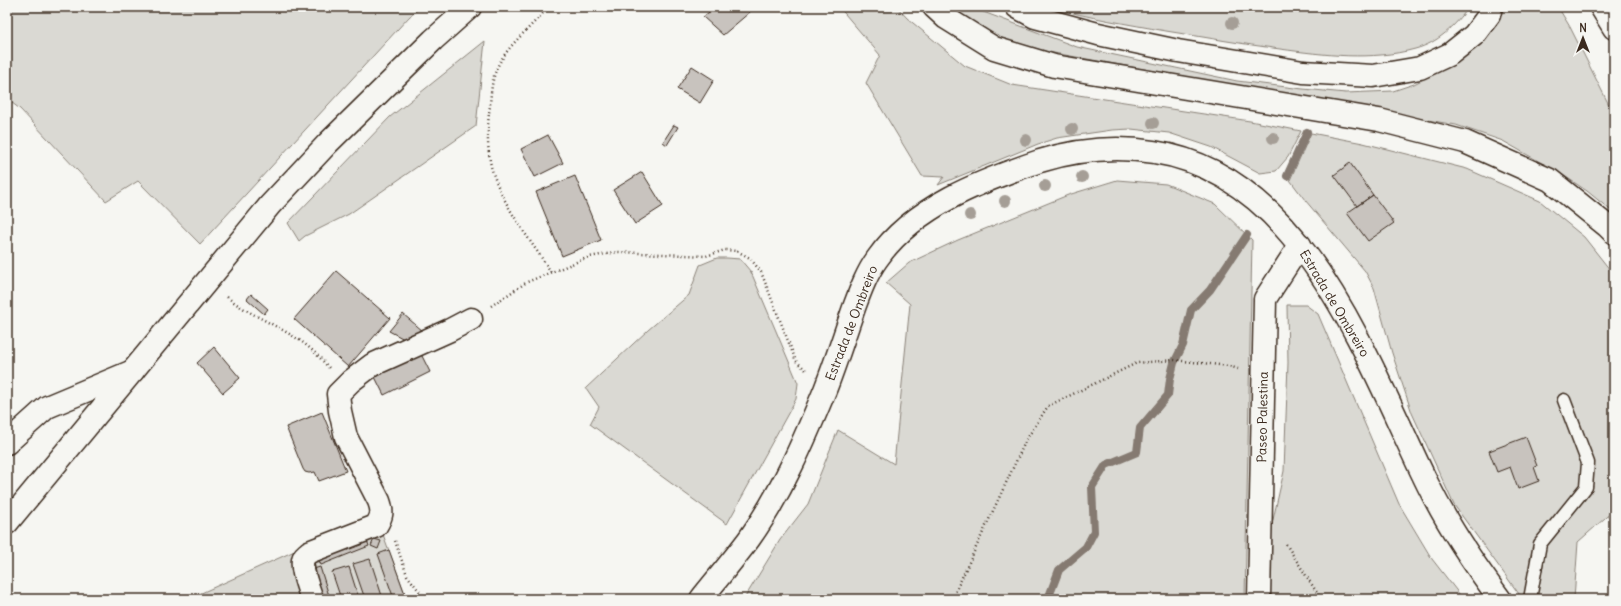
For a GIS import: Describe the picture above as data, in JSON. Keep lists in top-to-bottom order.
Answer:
{
  "streets": {
    "main road": ["Estrada de Ombreiro", "Paseo Palestina"]
  },
  "crossings": [
    ["Estrada de Ombreiro", "Paseo Palestina"]
  ],
  "north": "top"
}
